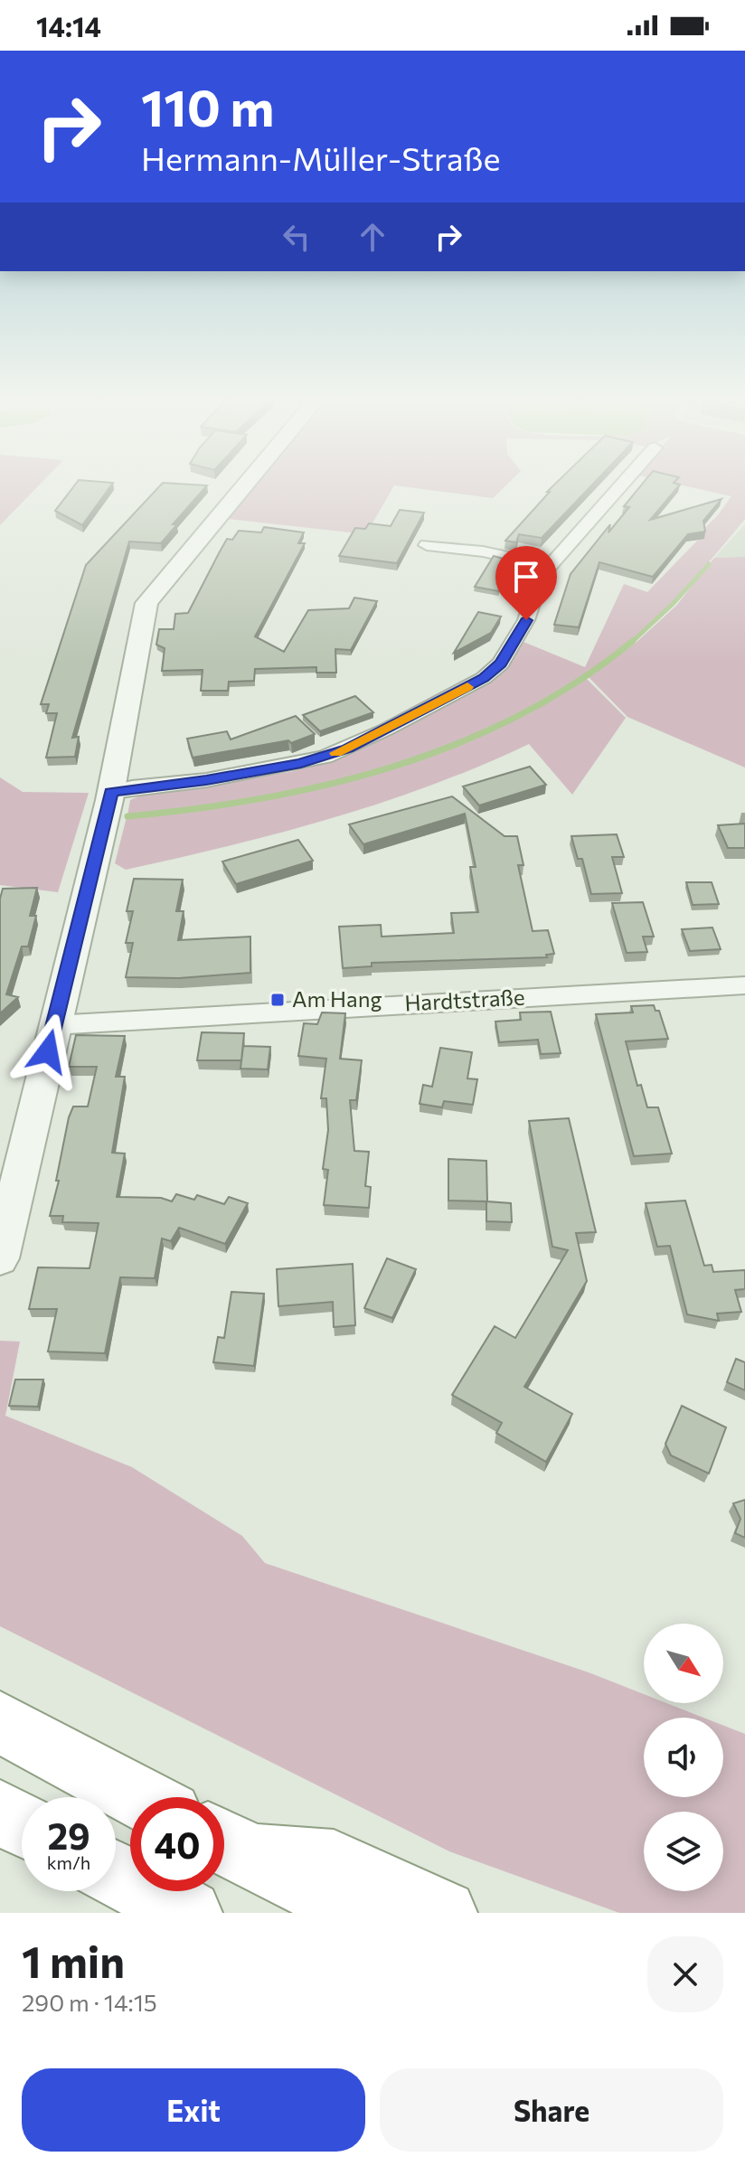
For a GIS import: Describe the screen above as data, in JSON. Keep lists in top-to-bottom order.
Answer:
{
  "streets": {
    "street": ["Hardtstraße"]
  },
  "places": {
    "transit": ["Am Hang"]
  },
  "north": "bottom right",
  "page": {
    "status": "14:14",
    "turn": ["110 m", "Hermann-Müller-Straße"],
    "speed": "29 km/h",
    "limit": "40",
    "heading": ["1 min", "290 m · 14:15"],
    "buttons": ["Exit", "Share"]
  }
}
